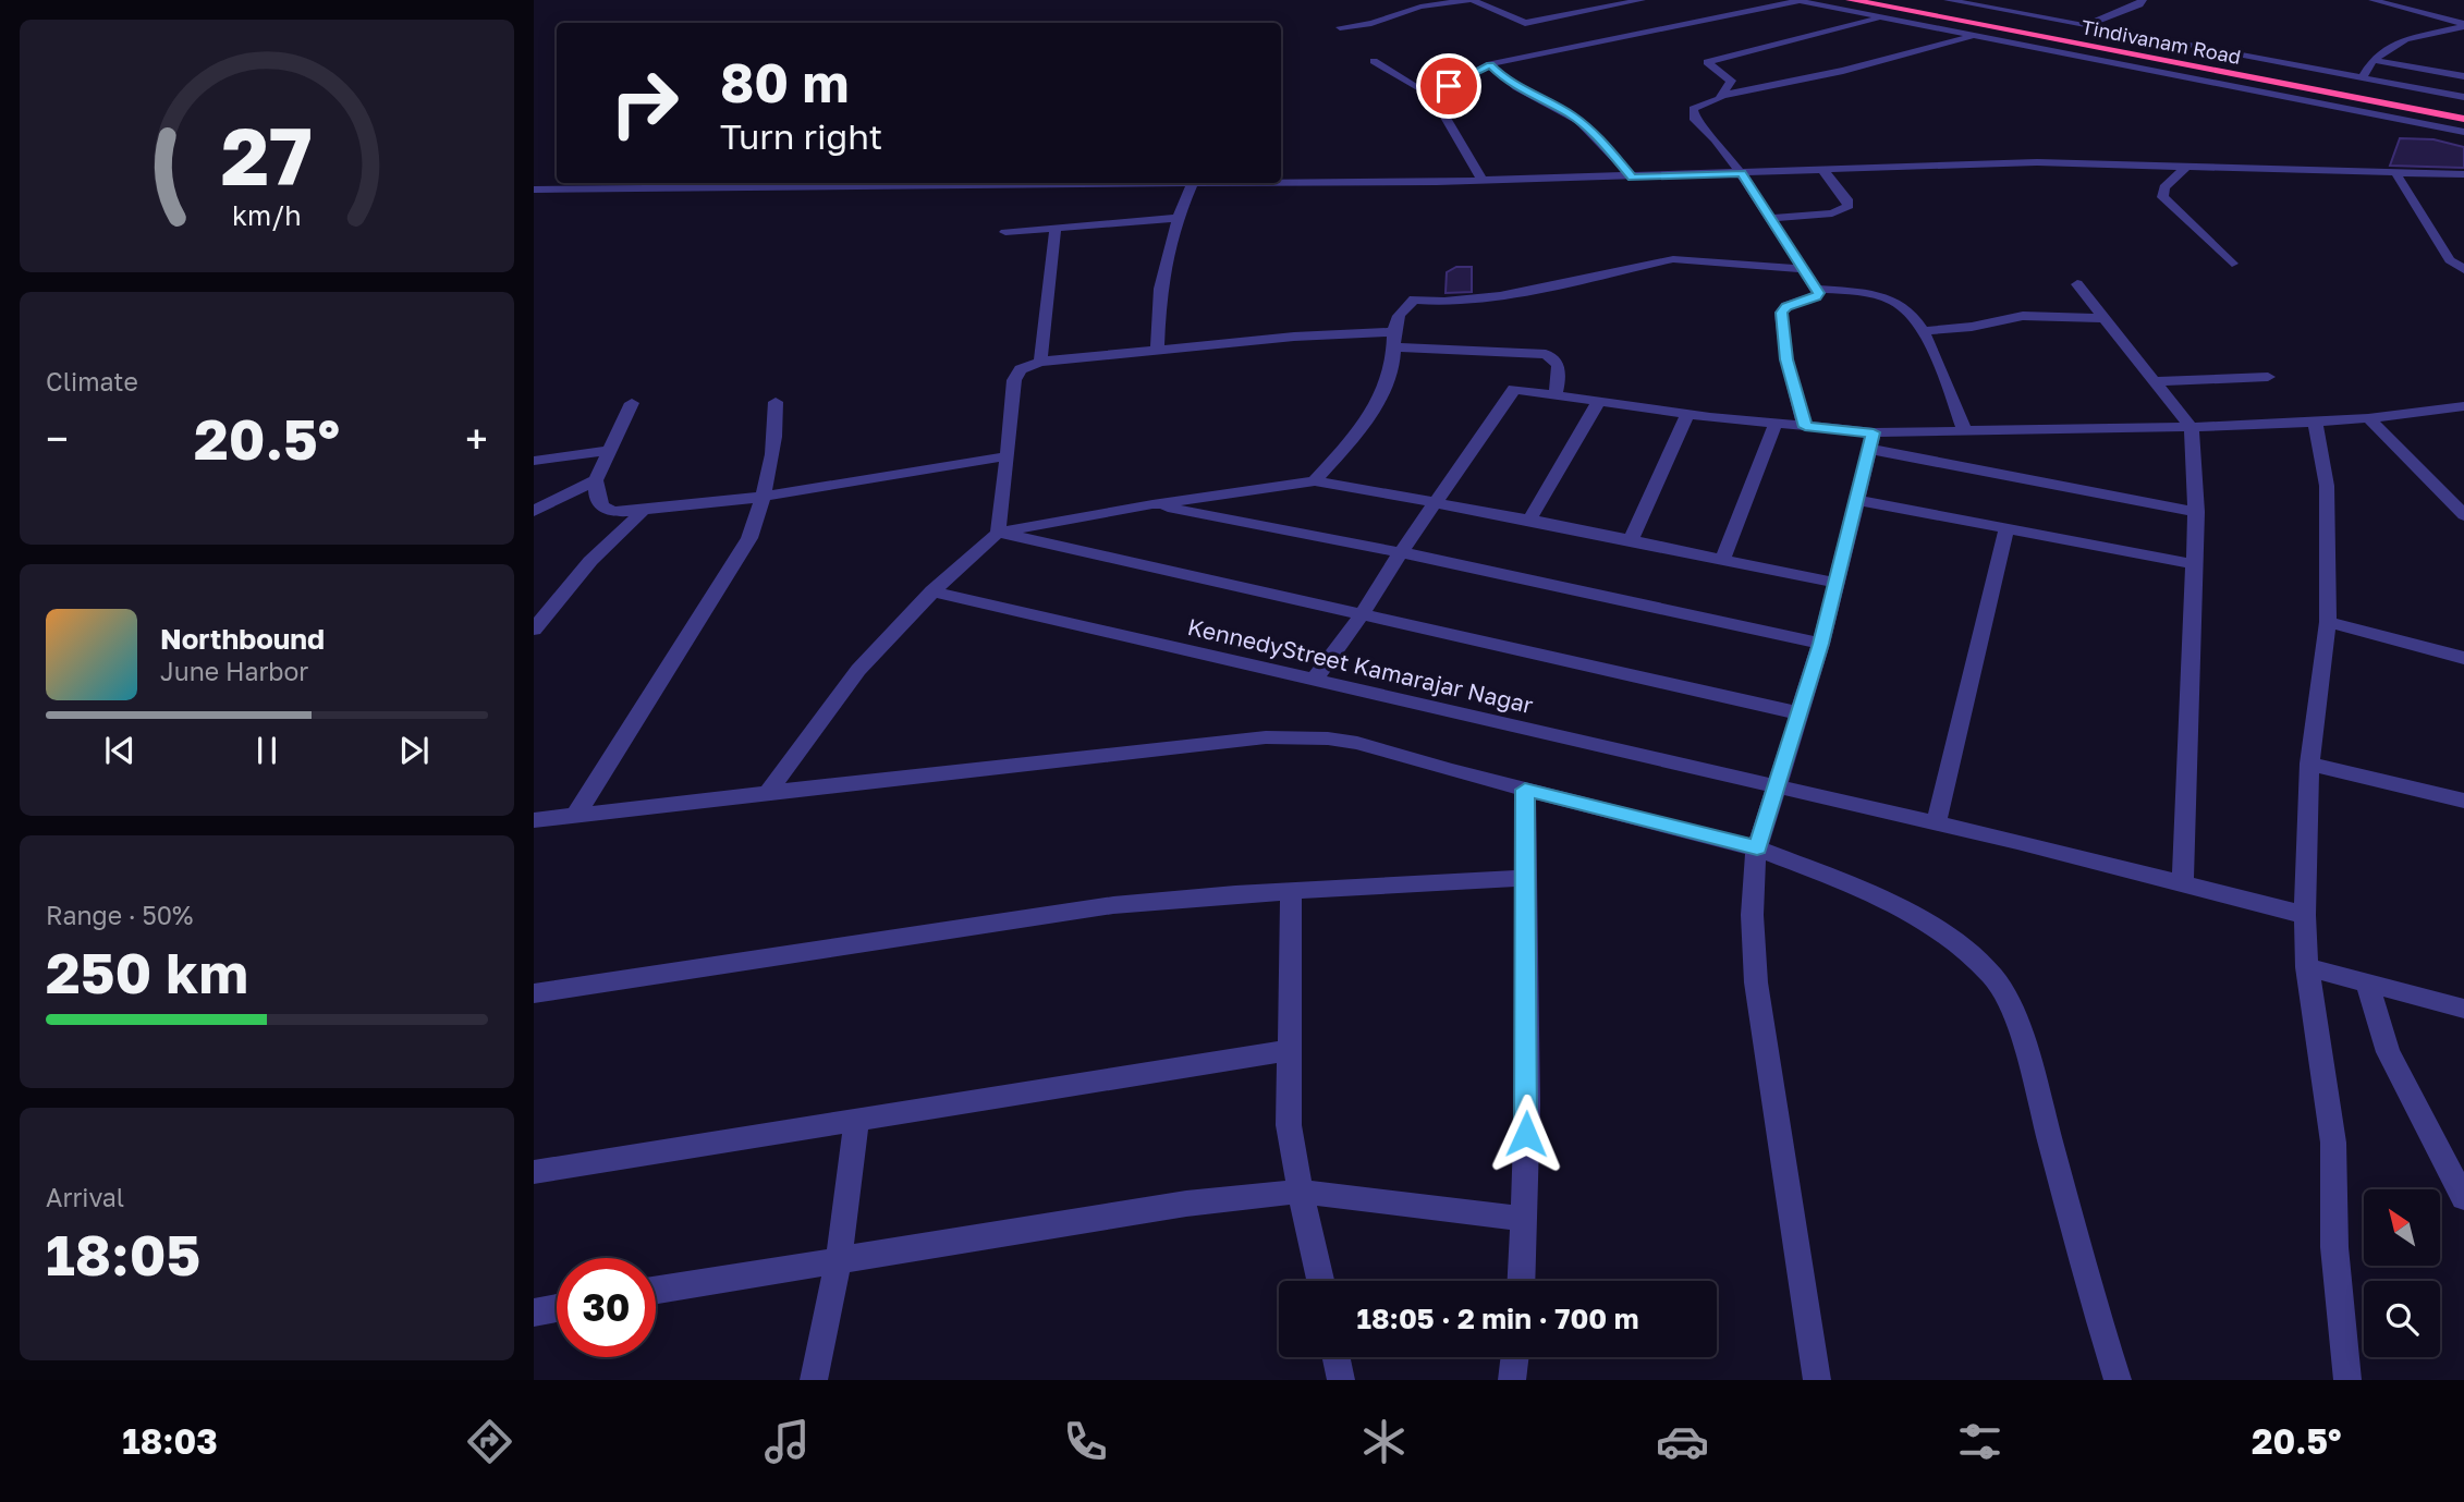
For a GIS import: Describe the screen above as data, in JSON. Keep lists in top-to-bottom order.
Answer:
{
  "streets": {
    "highway": ["Tindivanam Road"],
    "street": ["KennedyStreet Kamarajar Nagar"]
  },
  "north": "top left",
  "page": {
    "turn": ["80 m", "Turn right"],
    "tile": [
      "Climate",
      ["Range · 50%", "250 km"],
      ["Arrival", "18:05"]
    ],
    "heat": ["−", "20.5°", "+"],
    "song": ["Northbound", "June Harbor"],
    "limit": "30",
    "trip": "18:05 · 2 min · 700 m",
    "tabs": ["18:03", "20.5°"],
    "gauge": ["27", "km/h"]
  }
}
